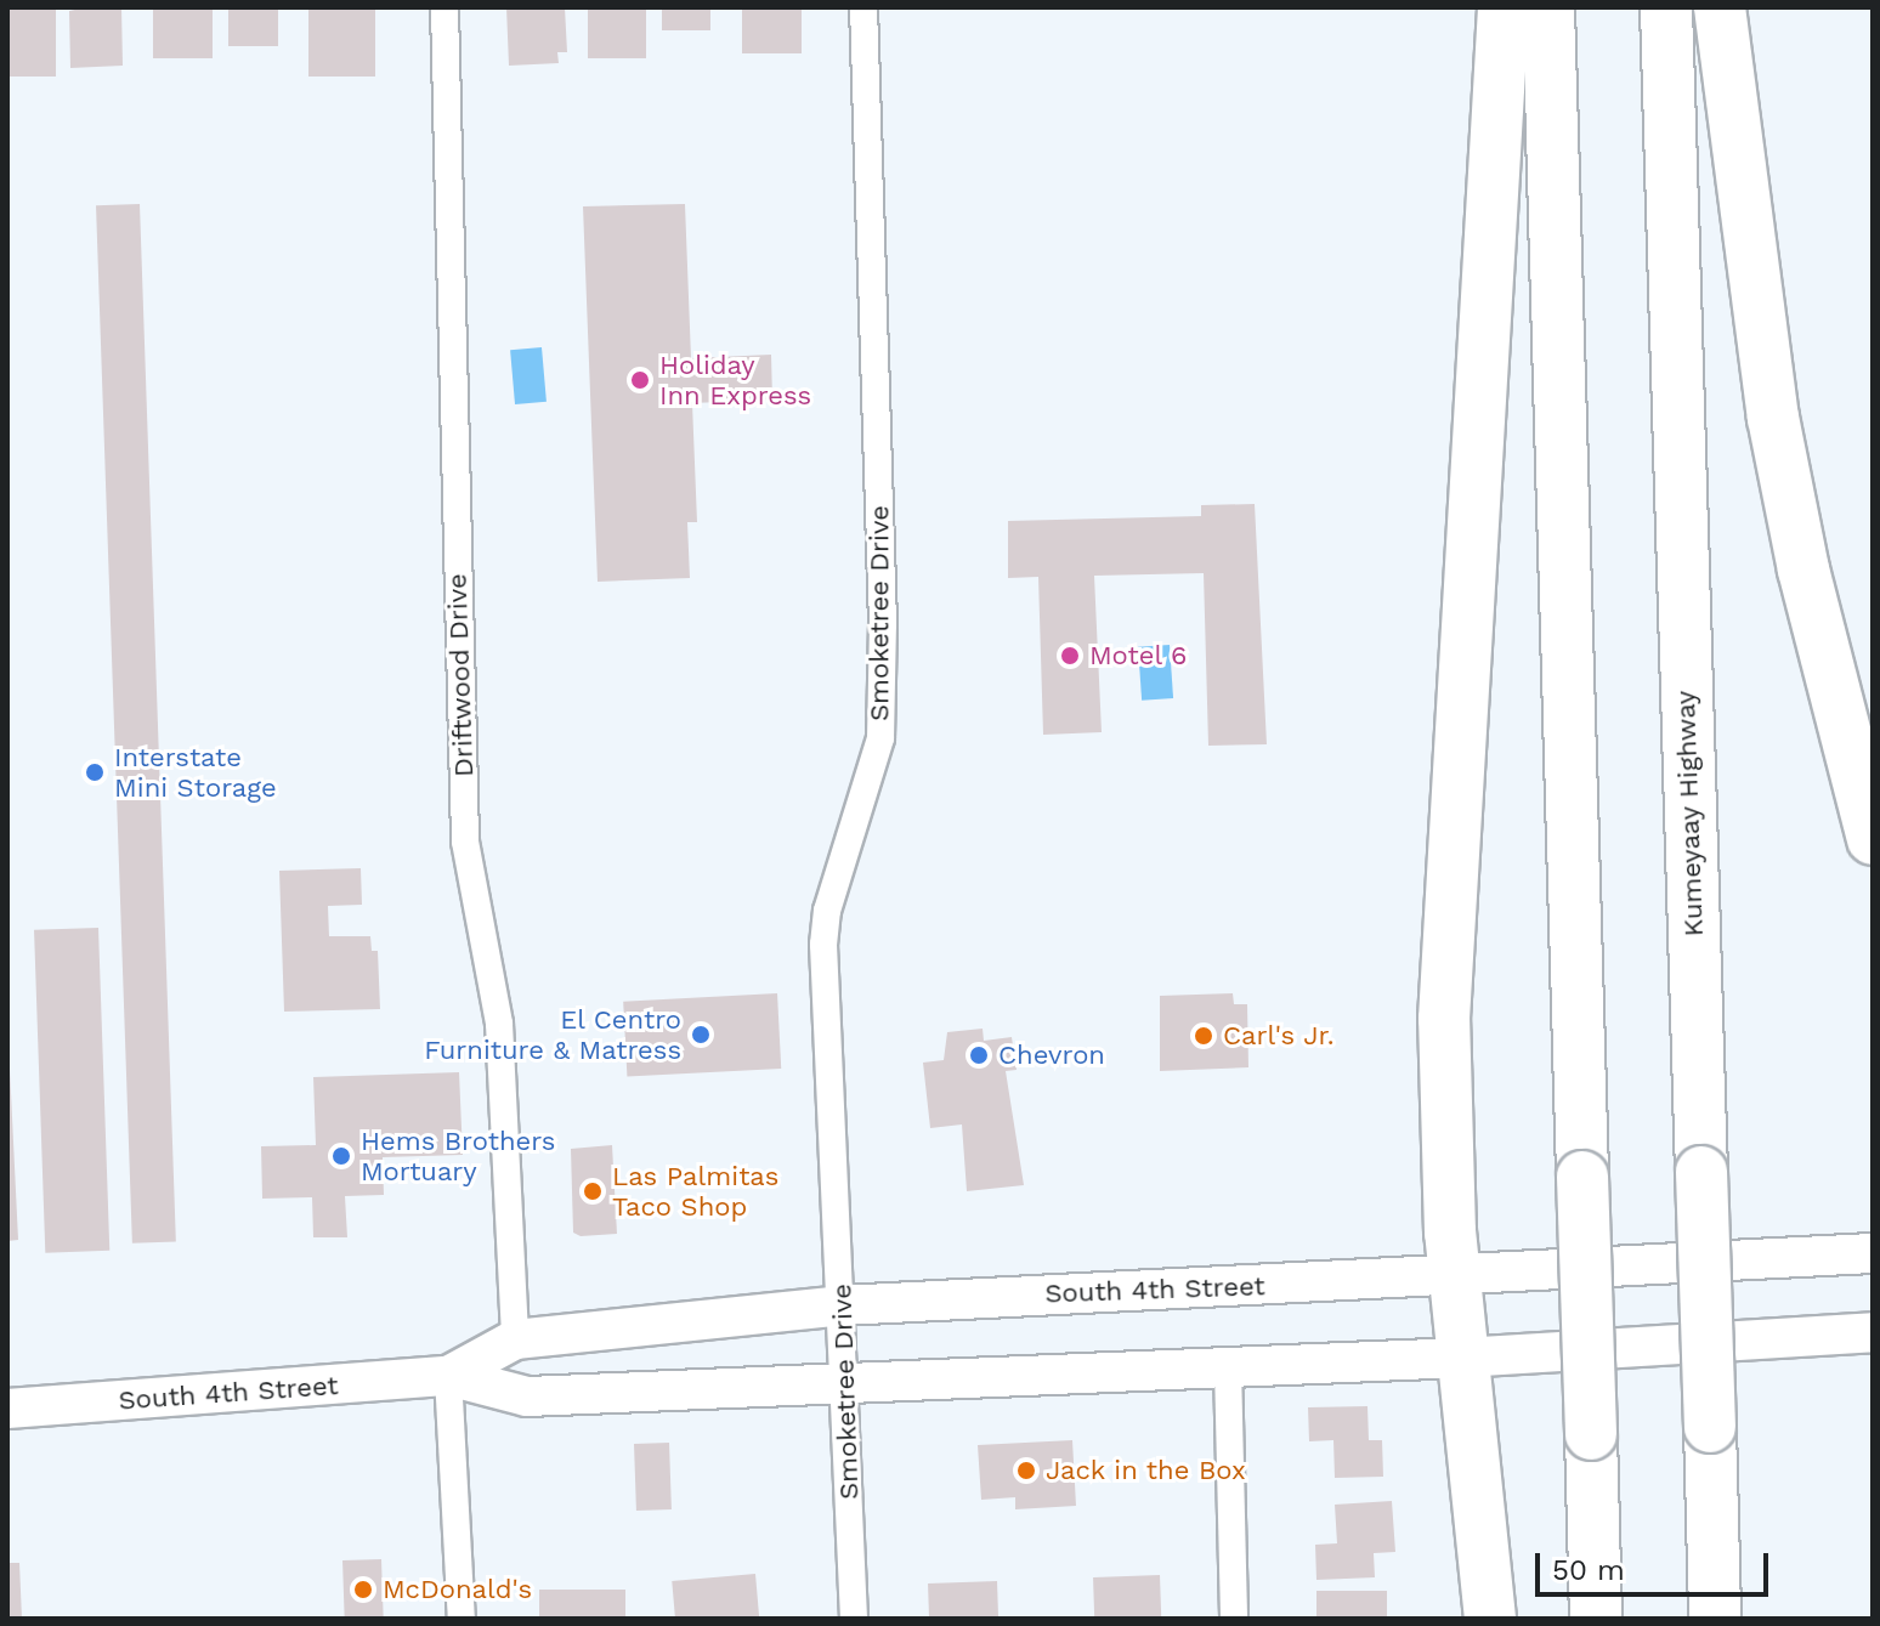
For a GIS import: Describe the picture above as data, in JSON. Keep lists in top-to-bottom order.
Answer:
{
  "streets": {
    "highway": ["Kumeyaay Highway"],
    "main road": ["South 4th Street"],
    "street": ["Smoketree Drive", "Driftwood Drive"]
  },
  "crossings": [
    ["Smoketree Drive", "South 4th Street"],
    ["Driftwood Drive", "South 4th Street"]
  ],
  "places": [
    "Holiday Inn Express",
    "Motel 6",
    "Interstate Mini Storage",
    "El Centro Furniture & Matress",
    "Carl's Jr.",
    "Chevron",
    "Hems Brothers Mortuary",
    "Las Palmitas Taco Shop",
    "Jack in the Box",
    "McDonald's"
  ],
  "scale_bar": "50 m"
}
